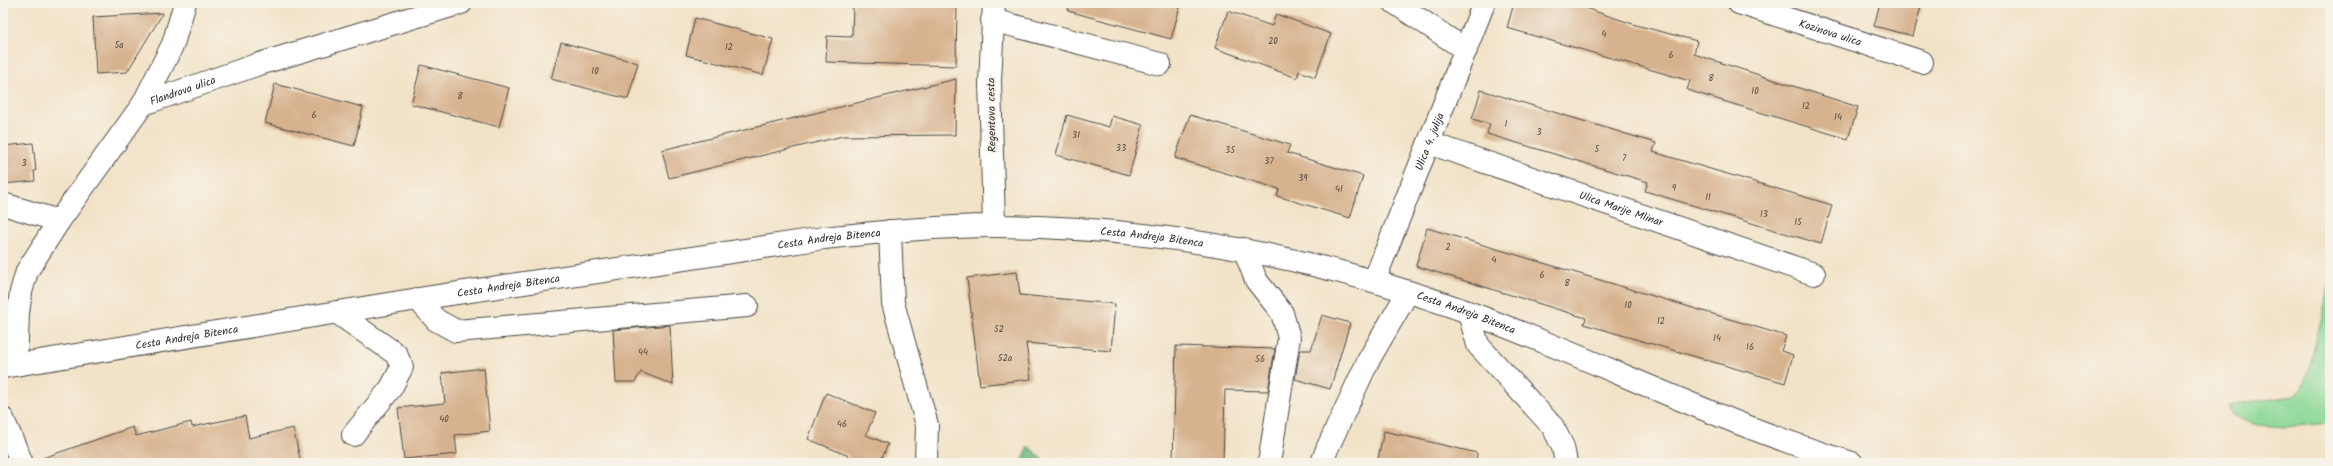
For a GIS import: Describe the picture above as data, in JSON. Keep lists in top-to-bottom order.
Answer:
{
  "streets": {
    "street": [
      "Kozinova ulica",
      "Flandrova ulica",
      "Regentova cesta",
      "Ulica 4. julija",
      "Ulica Marije Mlinar",
      "Cesta Andreja Bitenca"
    ]
  },
  "crossings": [
    ["Flandrova ulica", "Cesta Andreja Bitenca"],
    ["Regentova cesta", "Cesta Andreja Bitenca"],
    ["Ulica 4. julija", "Ulica Marije Mlinar"],
    ["Ulica 4. julija", "Cesta Andreja Bitenca"]
  ],
  "house_numbers": [
    "4",
    "20",
    "5a",
    "12",
    "6",
    "10",
    "8",
    "10",
    "8",
    "12",
    "6",
    "14",
    "1",
    "3",
    "31",
    "33",
    "5",
    "35",
    "7",
    "37",
    "3",
    "39",
    "9",
    "41",
    "11",
    "13",
    "15",
    "2",
    "4",
    "6",
    "8",
    "10",
    "12",
    "52",
    "14",
    "16",
    "44",
    "52a",
    "56",
    "40",
    "46"
  ]
}
